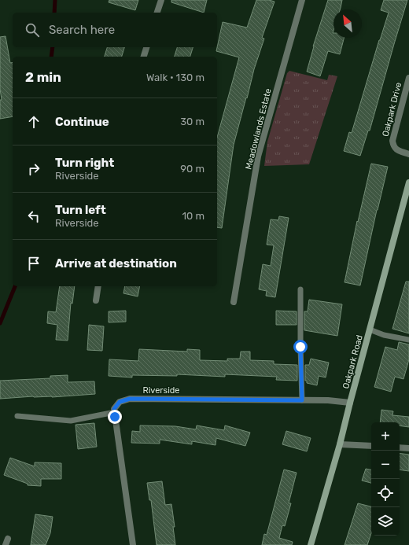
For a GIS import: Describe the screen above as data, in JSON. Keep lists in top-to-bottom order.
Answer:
{
  "streets": {
    "main road": ["Oakpark Road"],
    "street": ["Oakpark Drive", "Meadowlands Estate", "Riverside"]
  },
  "crossings": [
    ["Oakpark Road", "Riverside"]
  ],
  "north": "top left",
  "page": {
    "search": "Search here",
    "heading": ["2 min", "Walk · 130 m"],
    "list": [
      ["Continue", "30 m"],
      ["Turn right", "Riverside", "90 m"],
      ["Turn left", "Riverside", "10 m"],
      "Arrive at destination"
    ],
    "map_buttons": ["+", "−"]
  }
}
